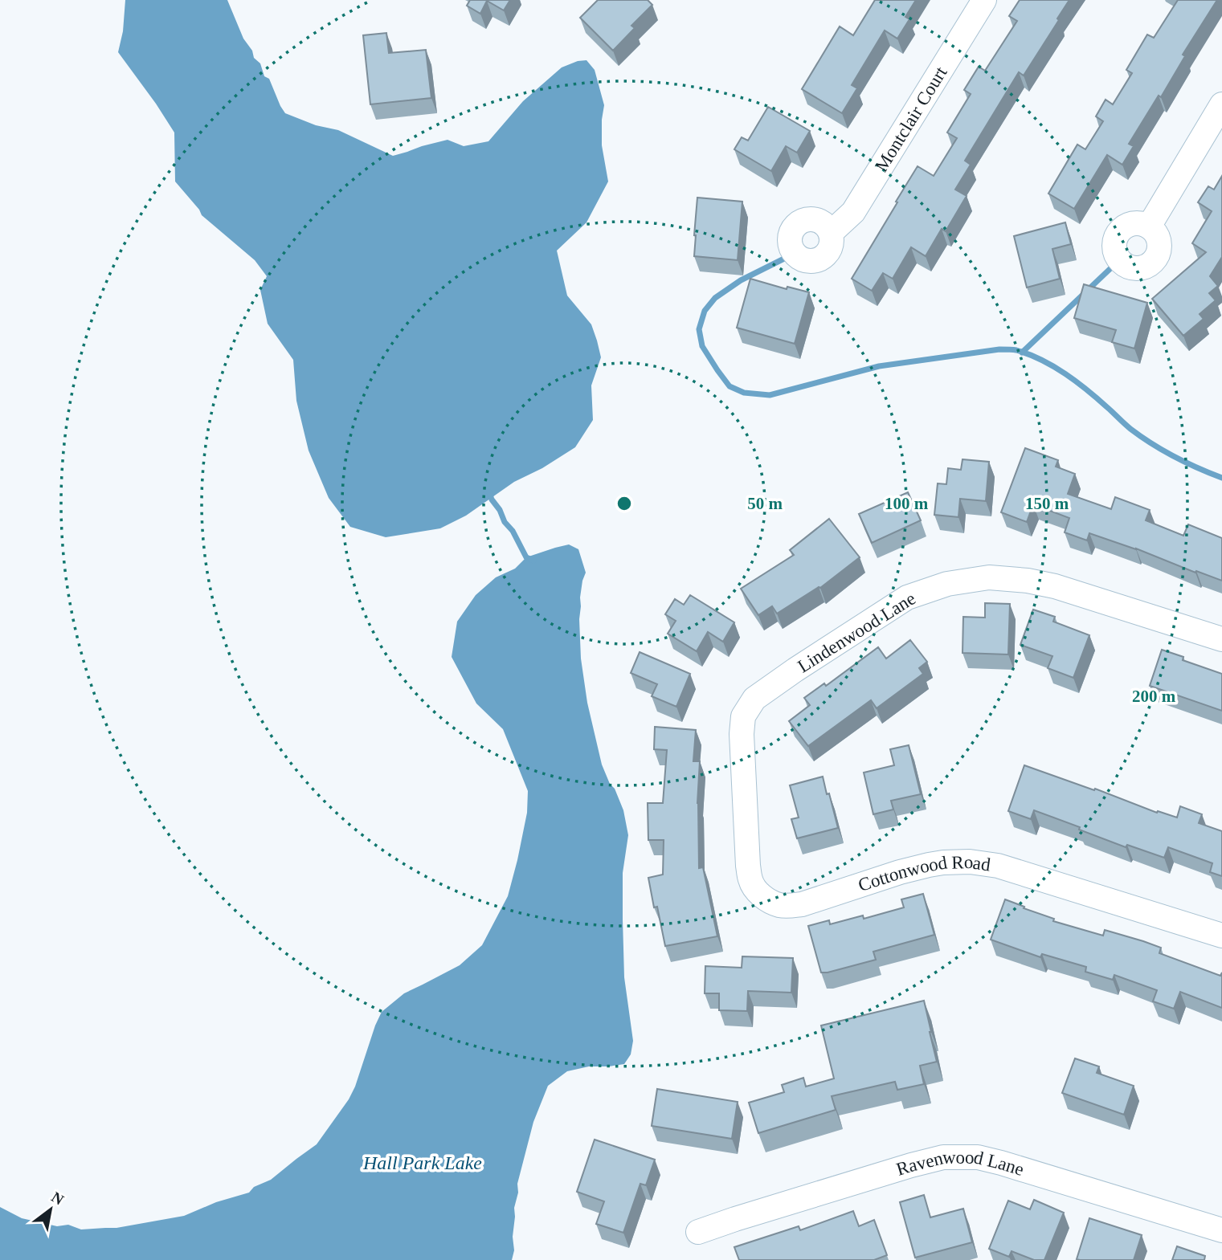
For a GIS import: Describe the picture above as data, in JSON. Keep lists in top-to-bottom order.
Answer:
{
  "streets": {
    "street": [
      "Montclair Court",
      "Lindenwood Lane",
      "Cottonwood Road",
      "Ravenwood Lane"
    ]
  },
  "crossings": [
    ["Lindenwood Lane", "Cottonwood Road"]
  ],
  "water": ["Hall Park Lake"],
  "north": "top right",
  "rings": [
    "50 m",
    "100 m",
    "150 m",
    "200 m"
  ]
}
